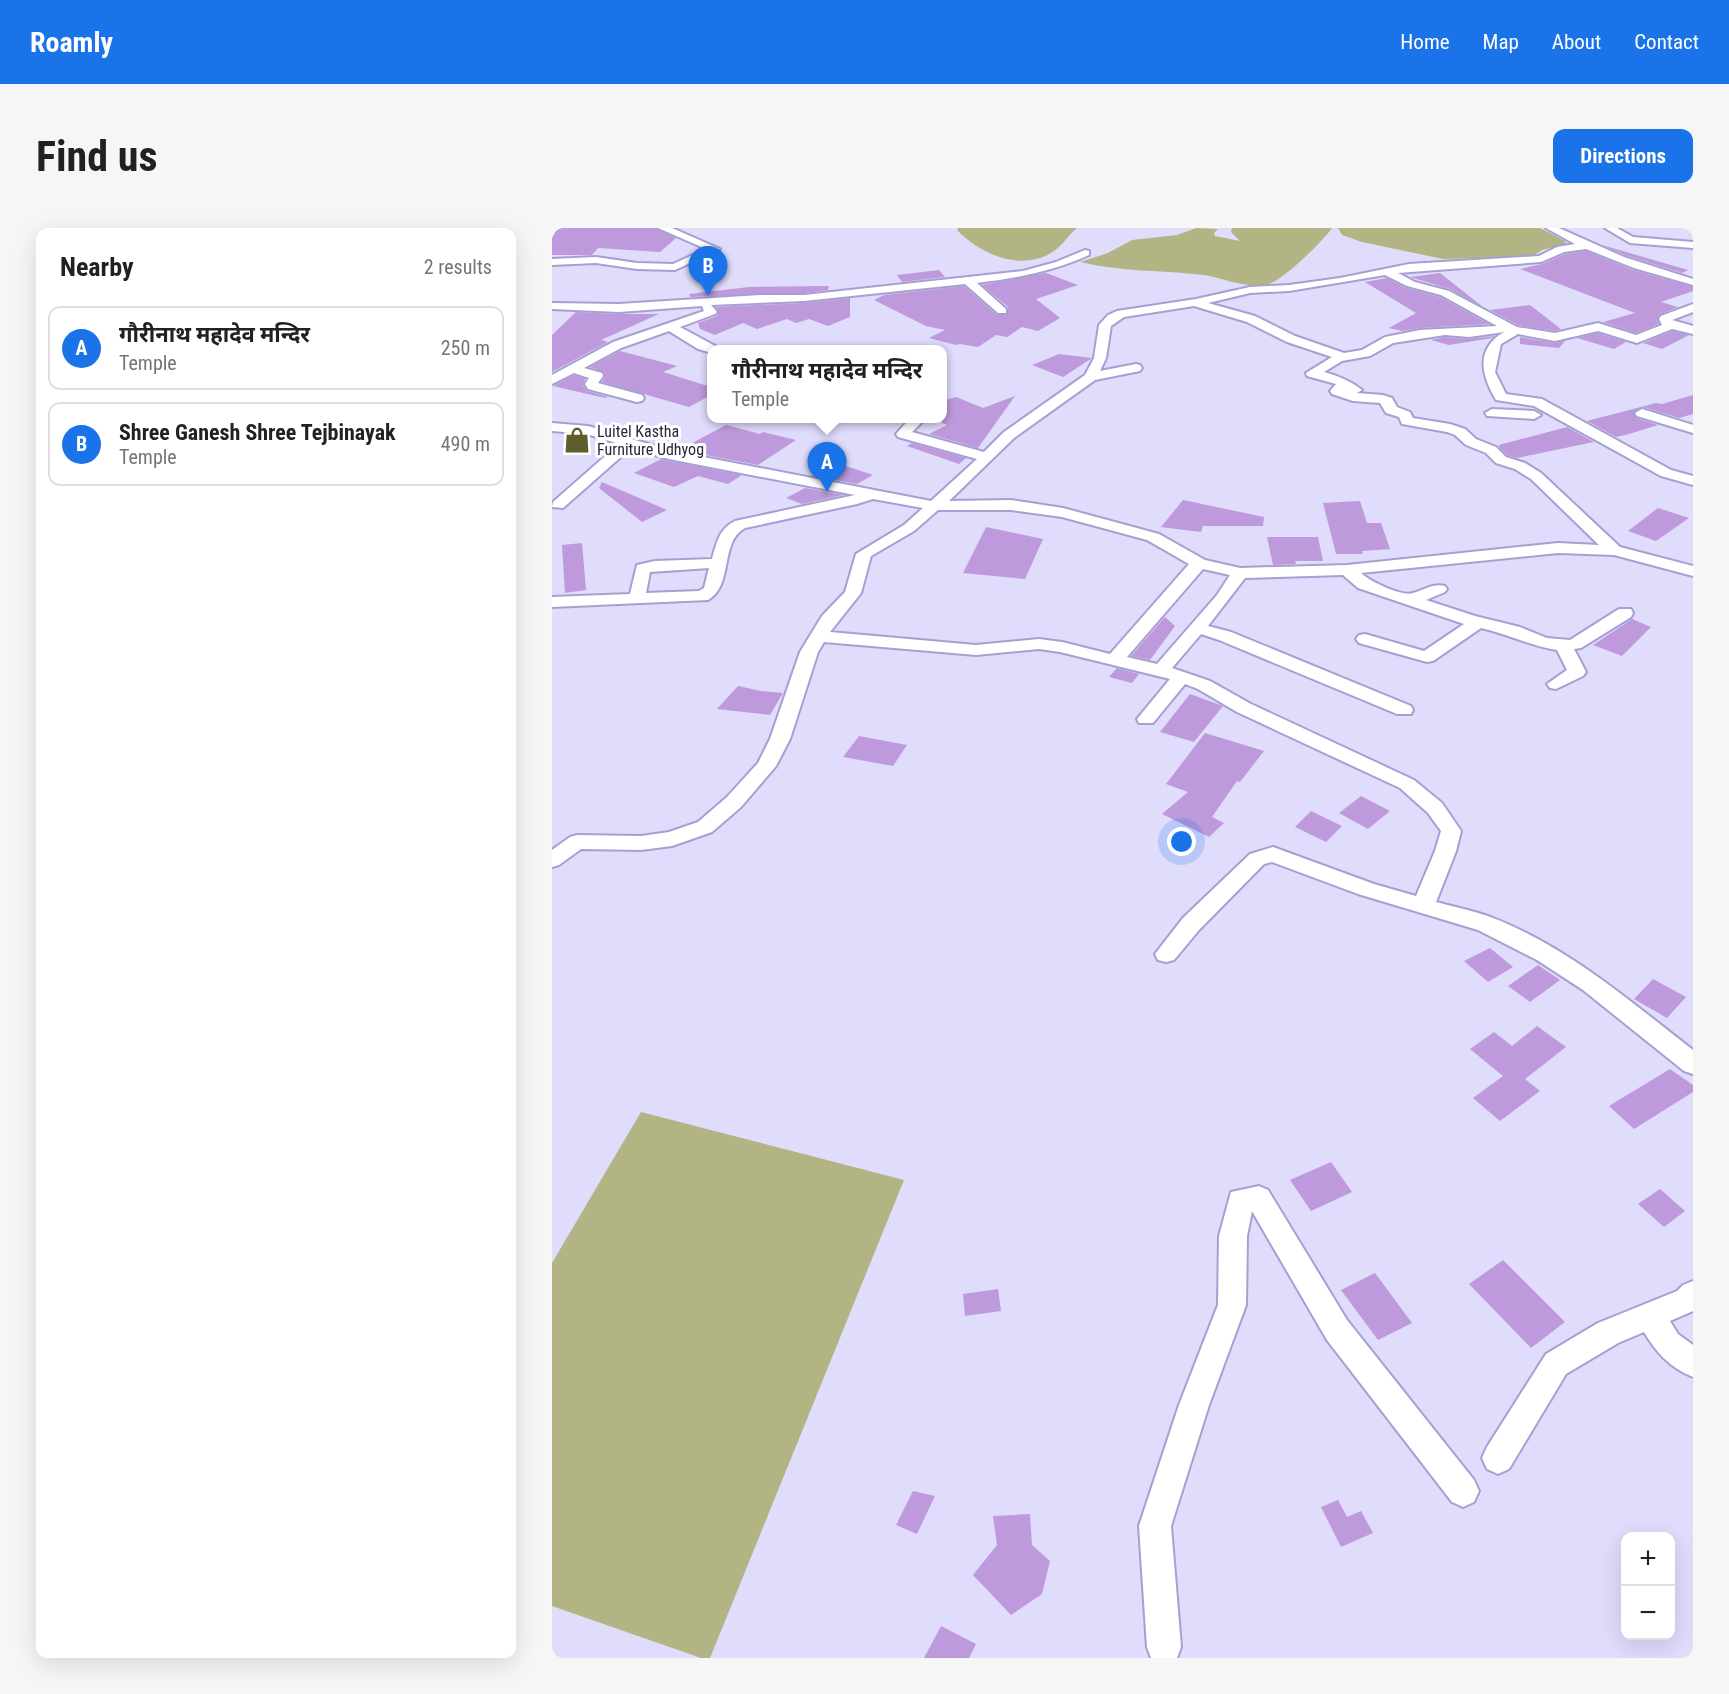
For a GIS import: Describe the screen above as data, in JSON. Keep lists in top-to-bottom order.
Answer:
{
  "places": {
    "shop": ["Luitel Kastha Furniture Udhyog"]
  },
  "page": {
    "header": "Roamly",
    "nav": [
      "Home",
      "Map",
      "About",
      "Contact"
    ],
    "buttons": "Directions",
    "title": "Find us",
    "heading": ["Nearby", "2 results"],
    "pins": ["B", "A"],
    "list": [
      {
        "mark": "A",
        "name": "गौरीनाथ महादेव मन्दिर",
        "note": "Temple",
        "value": "250 m"
      },
      {
        "mark": "B",
        "name": "Shree Ganesh Shree Tejbinayak",
        "note": "Temple",
        "value": "490 m"
      }
    ],
    "popup": ["गौरीनाथ महादेव मन्दिर", "Temple"],
    "map_buttons": ["+", "−"]
  }
}
